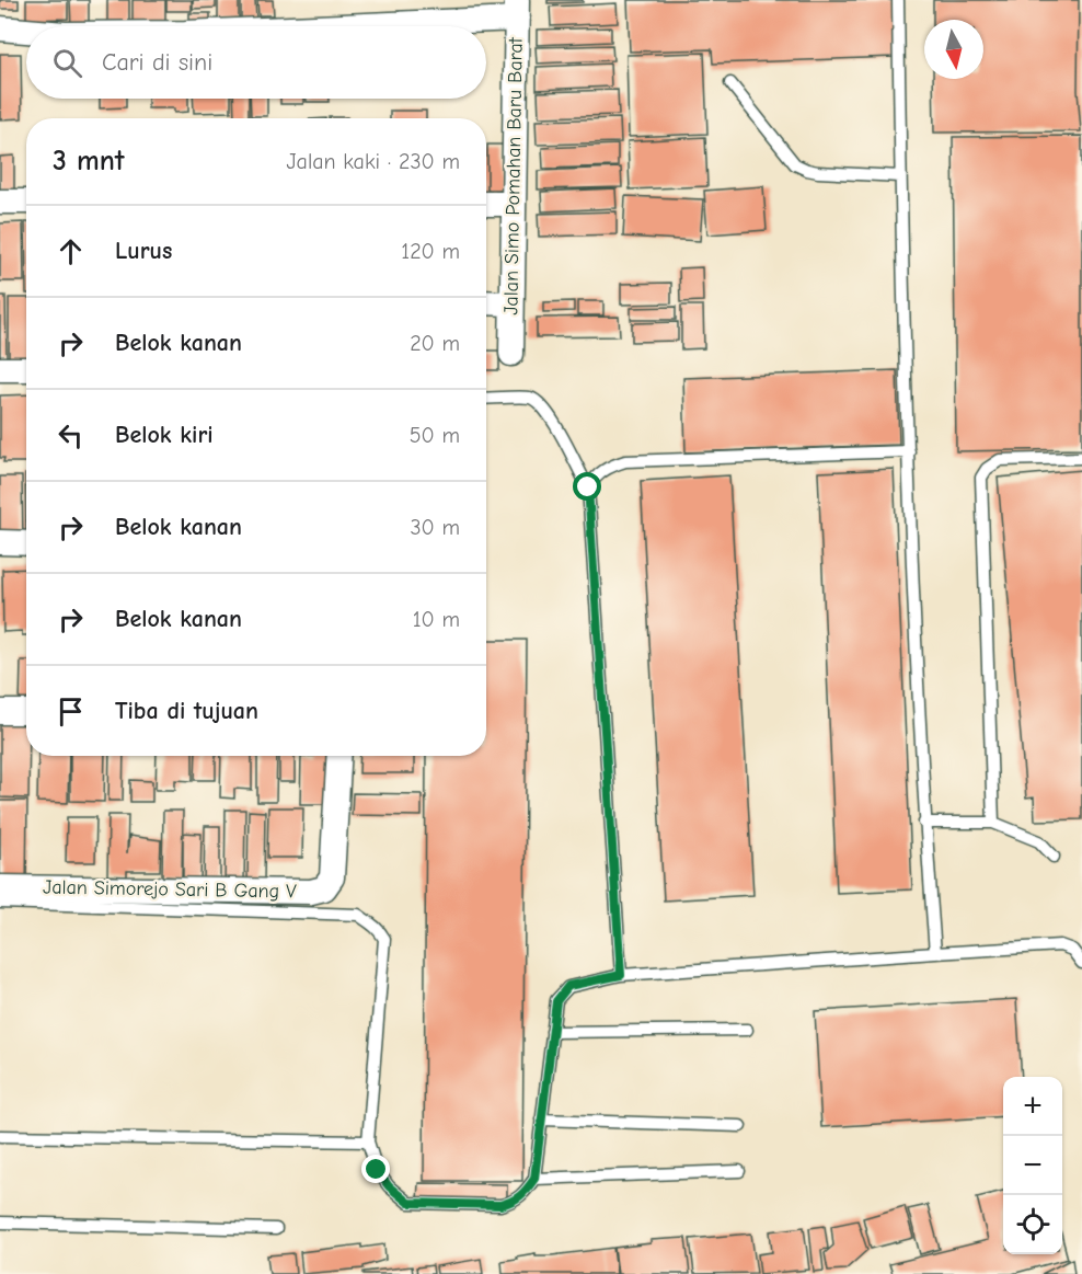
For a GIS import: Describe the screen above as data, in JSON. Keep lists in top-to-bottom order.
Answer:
{
  "streets": {
    "street": ["Jalan Simo Pomahan Baru Barat", "Jalan Simorejo Sari B Gang V"]
  },
  "north": "bottom",
  "page": {
    "search": "Cari di sini",
    "heading": ["3 mnt", "Jalan kaki · 230 m"],
    "list": [
      ["Lurus", "120 m"],
      ["Belok kanan", "20 m"],
      ["Belok kiri", "50 m"],
      ["Belok kanan", "30 m"],
      ["Belok kanan", "10 m"],
      "Tiba di tujuan"
    ],
    "map_buttons": ["+", "−"]
  }
}
